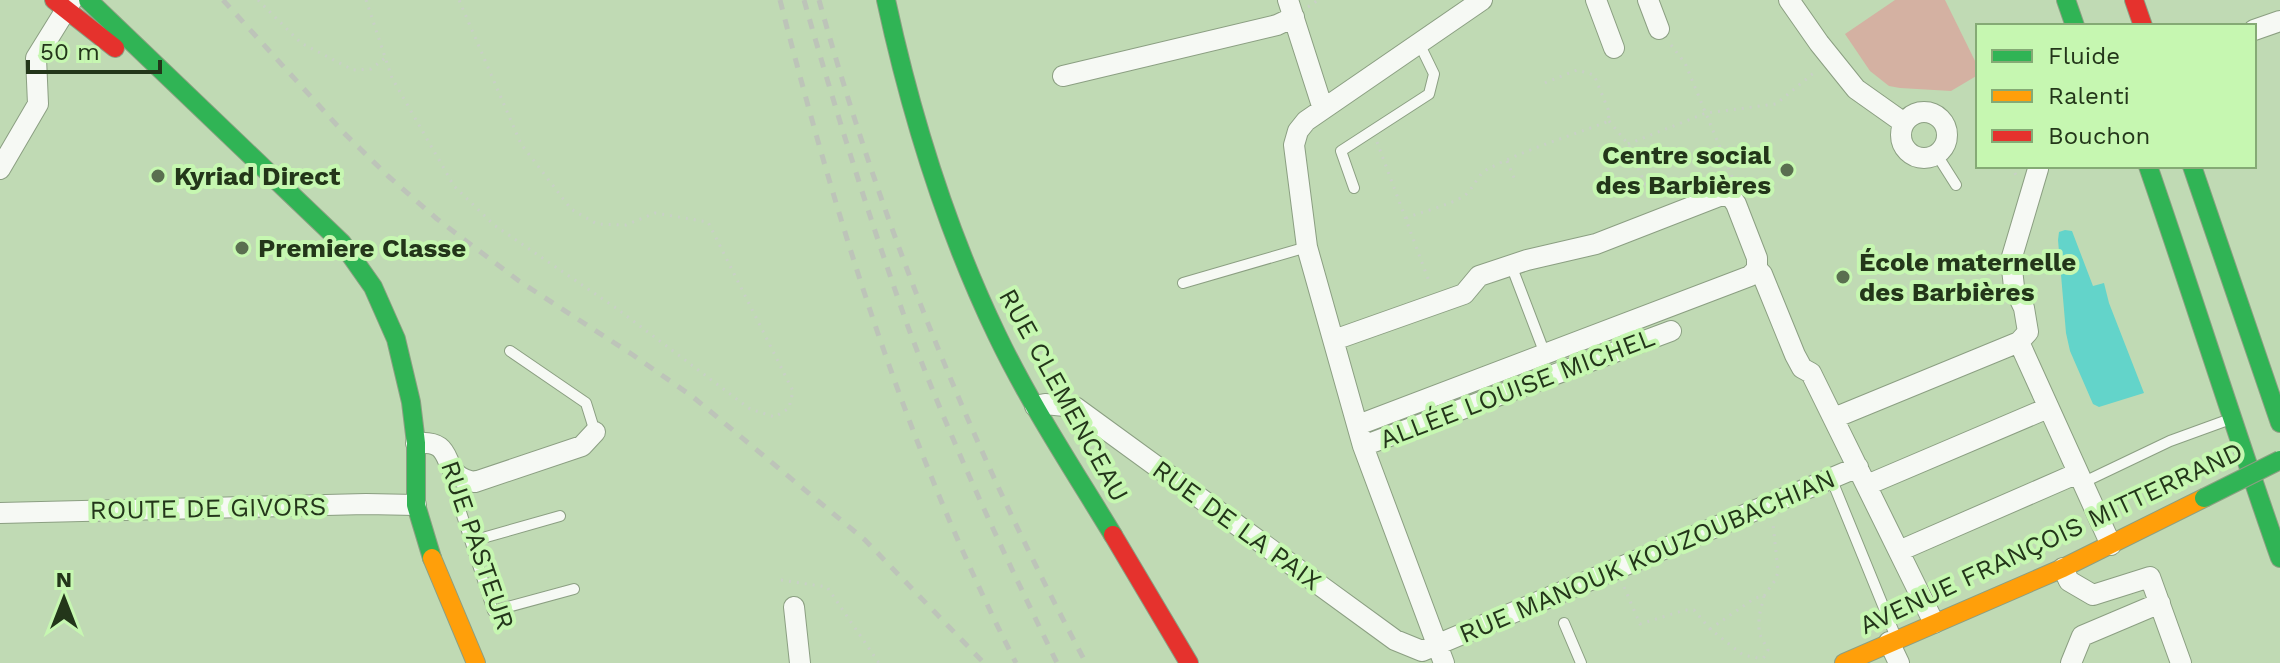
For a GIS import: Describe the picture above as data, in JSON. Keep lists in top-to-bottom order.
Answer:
{
  "streets": {
    "main road": ["RUE CLEMENCEAU", "AVENUE FRANÇOIS MITTERRAND", "RUE PASTEUR"],
    "street": [
      "ALLÉE LOUISE MICHEL",
      "ROUTE DE GIVORS",
      "RUE DE LA PAIX",
      "RUE MANOUK KOUZOUBACHIAN"
    ]
  },
  "crossings": [
    ["RUE CLEMENCEAU", "RUE DE LA PAIX"],
    ["ROUTE DE GIVORS", "RUE PASTEUR"],
    ["RUE DE LA PAIX", "RUE MANOUK KOUZOUBACHIAN"]
  ],
  "places": [
    "Centre social des Barbières",
    "Kyriad Direct",
    "Premiere Classe",
    "École maternelle des Barbières"
  ],
  "legend": ["Fluide", "Ralenti", "Bouchon"],
  "scale_bar": "50 m",
  "north": "top"
}
